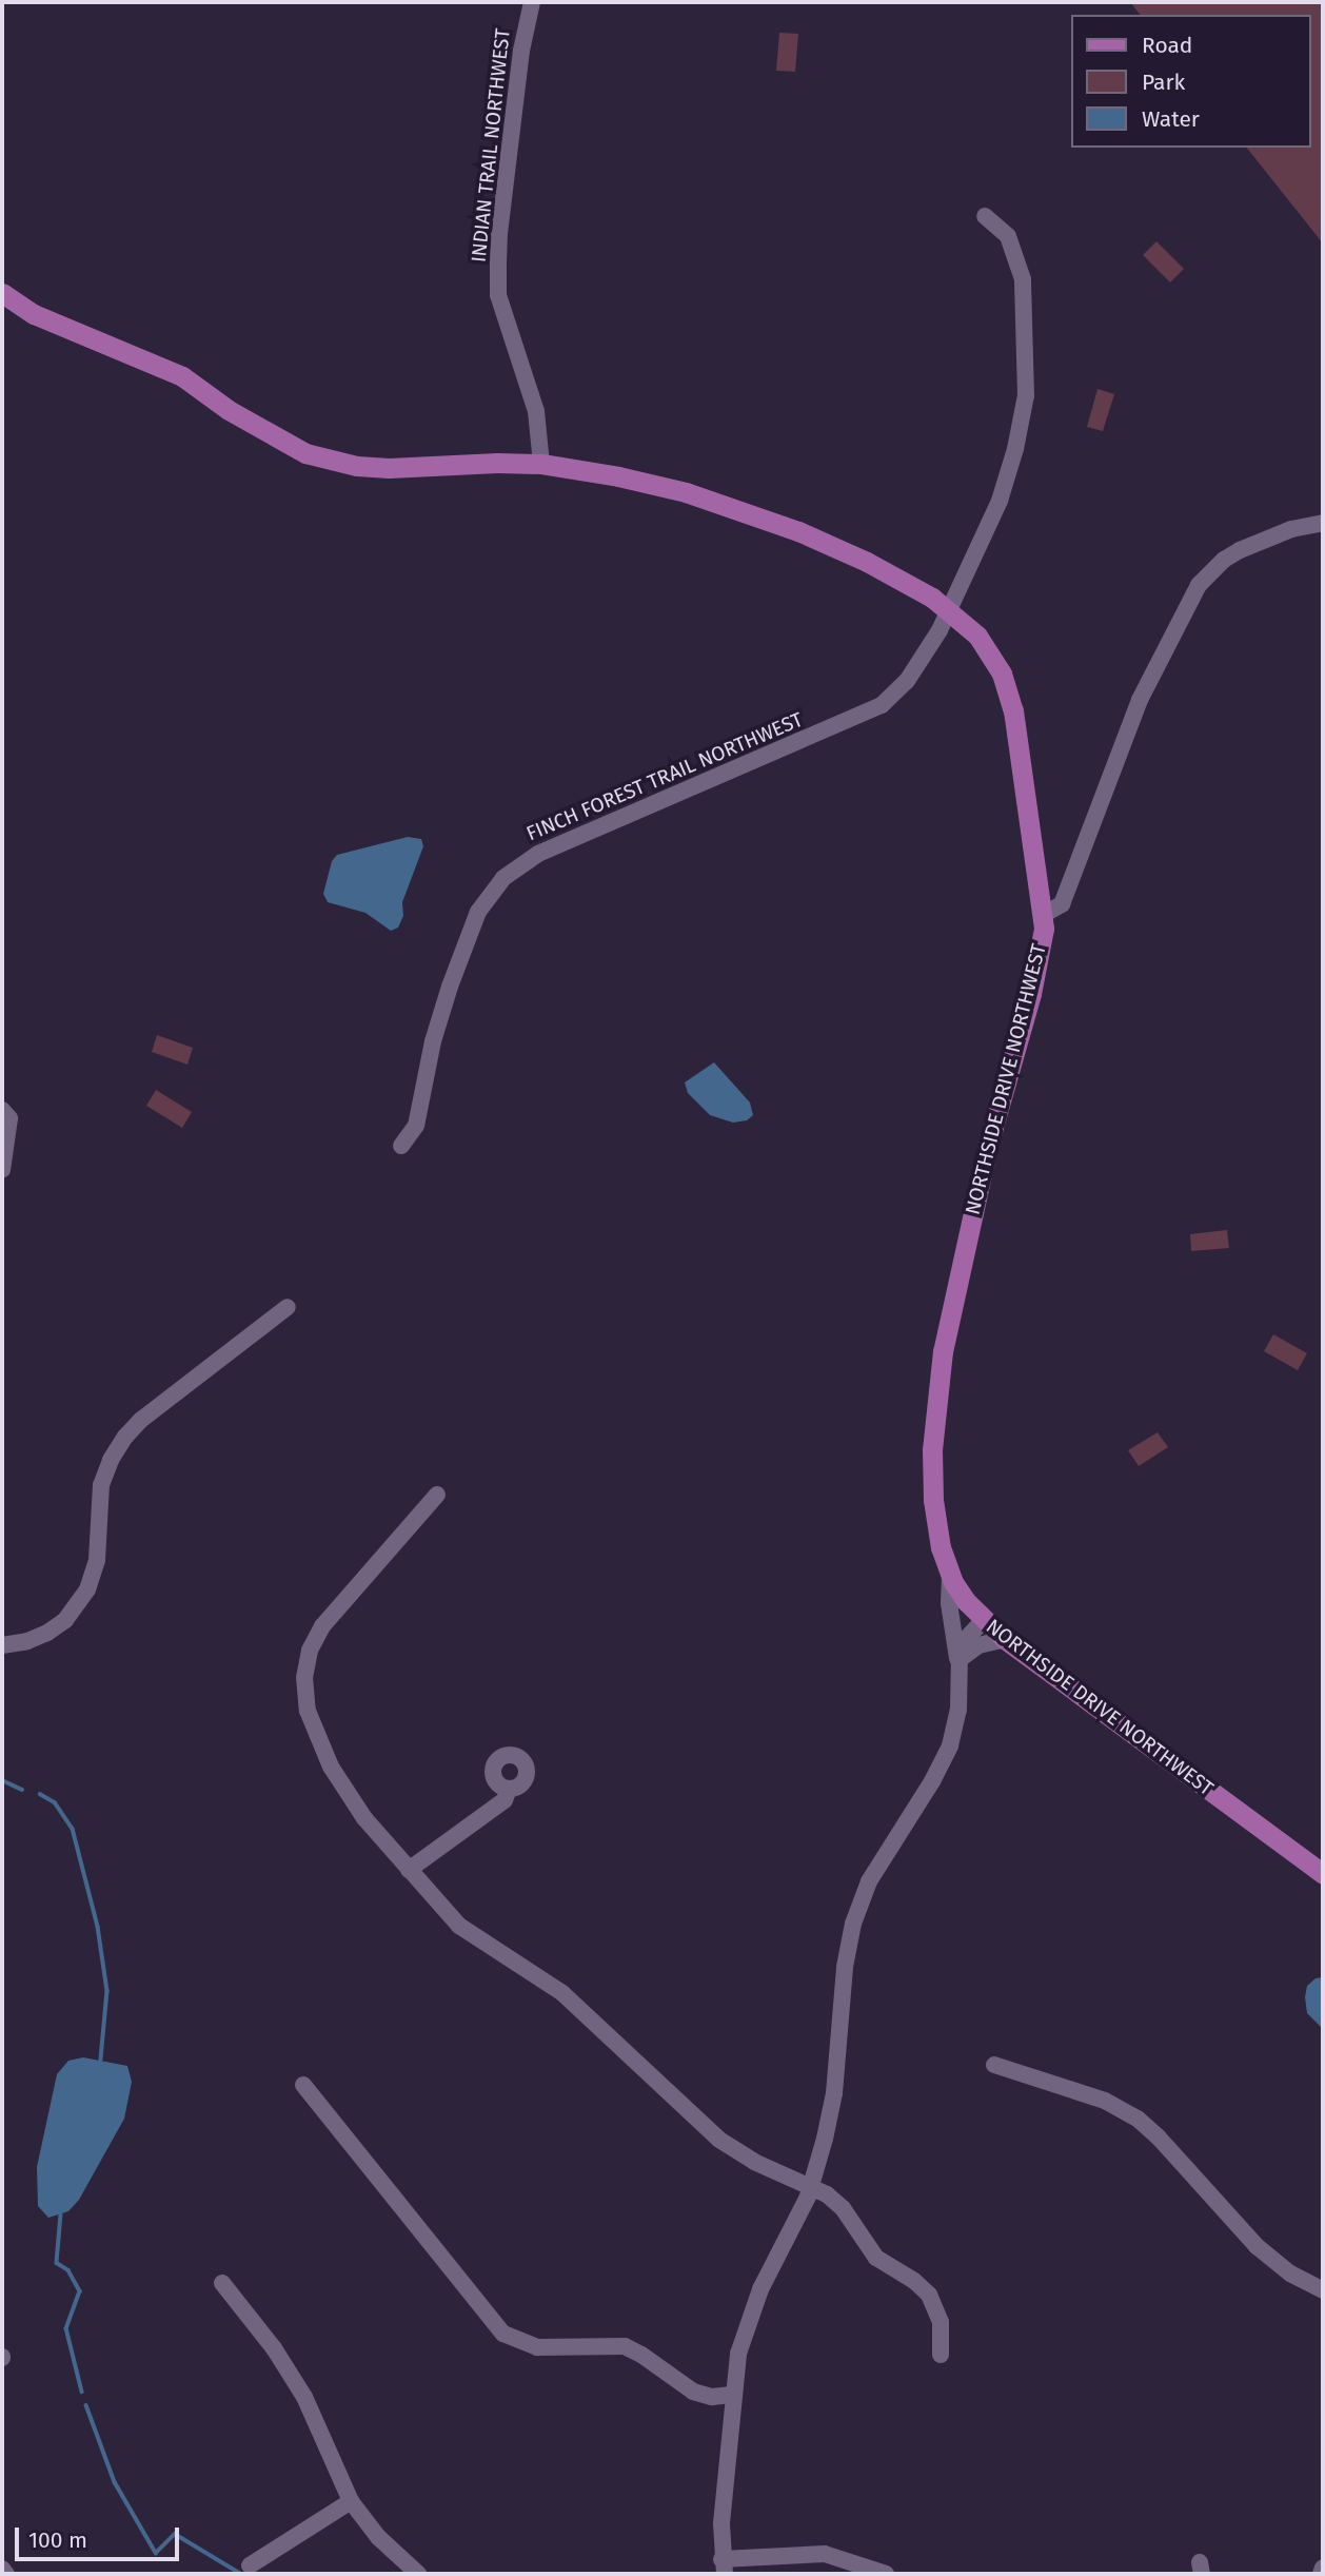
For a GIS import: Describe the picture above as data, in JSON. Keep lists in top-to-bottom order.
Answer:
{
  "streets": {
    "main road": ["NORTHSIDE DRIVE NORTHWEST"],
    "street": ["INDIAN TRAIL NORTHWEST", "FINCH FOREST TRAIL NORTHWEST"]
  },
  "crossings": [
    ["INDIAN TRAIL NORTHWEST", "NORTHSIDE DRIVE NORTHWEST"],
    ["FINCH FOREST TRAIL NORTHWEST", "NORTHSIDE DRIVE NORTHWEST"]
  ],
  "legend": ["Road", "Park", "Water"],
  "scale_bar": "100 m"
}
